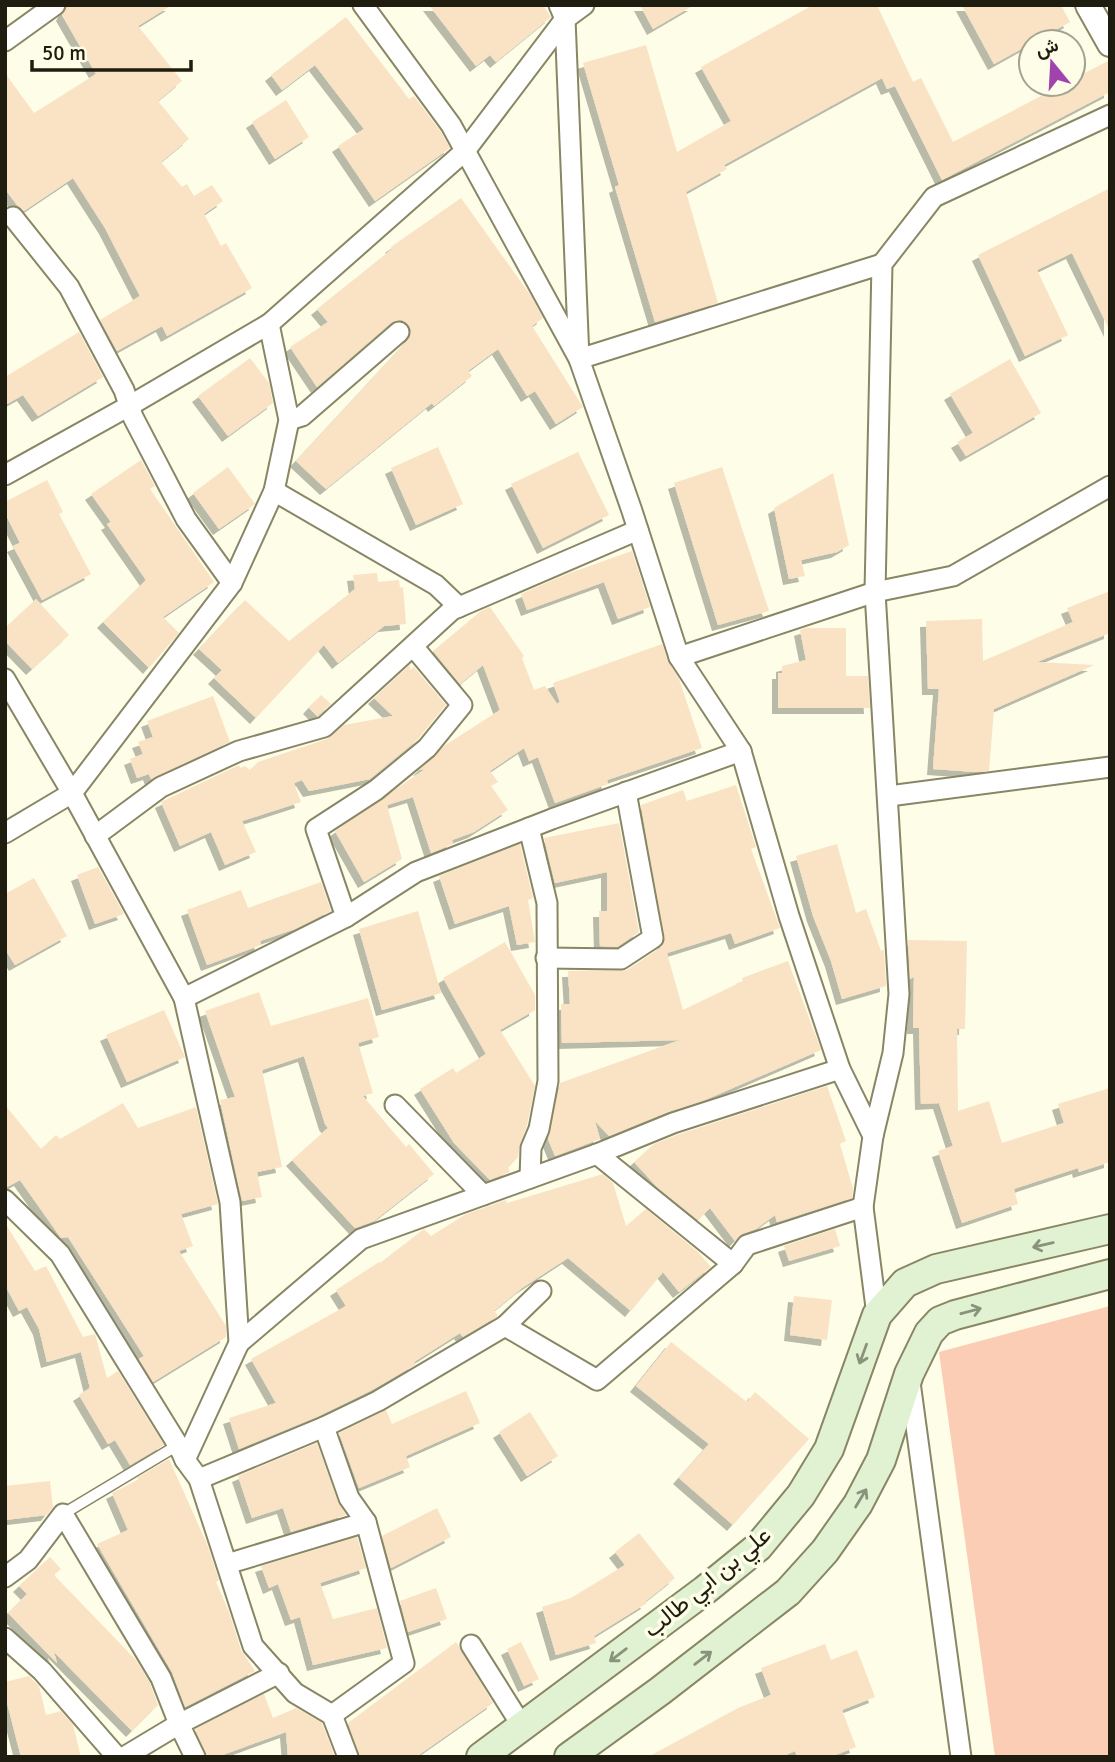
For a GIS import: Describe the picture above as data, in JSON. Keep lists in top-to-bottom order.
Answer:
{
  "streets": {
    "main road": ["علي بن ابي طالب"]
  },
  "scale_bar": "50 m",
  "north": "top"
}
